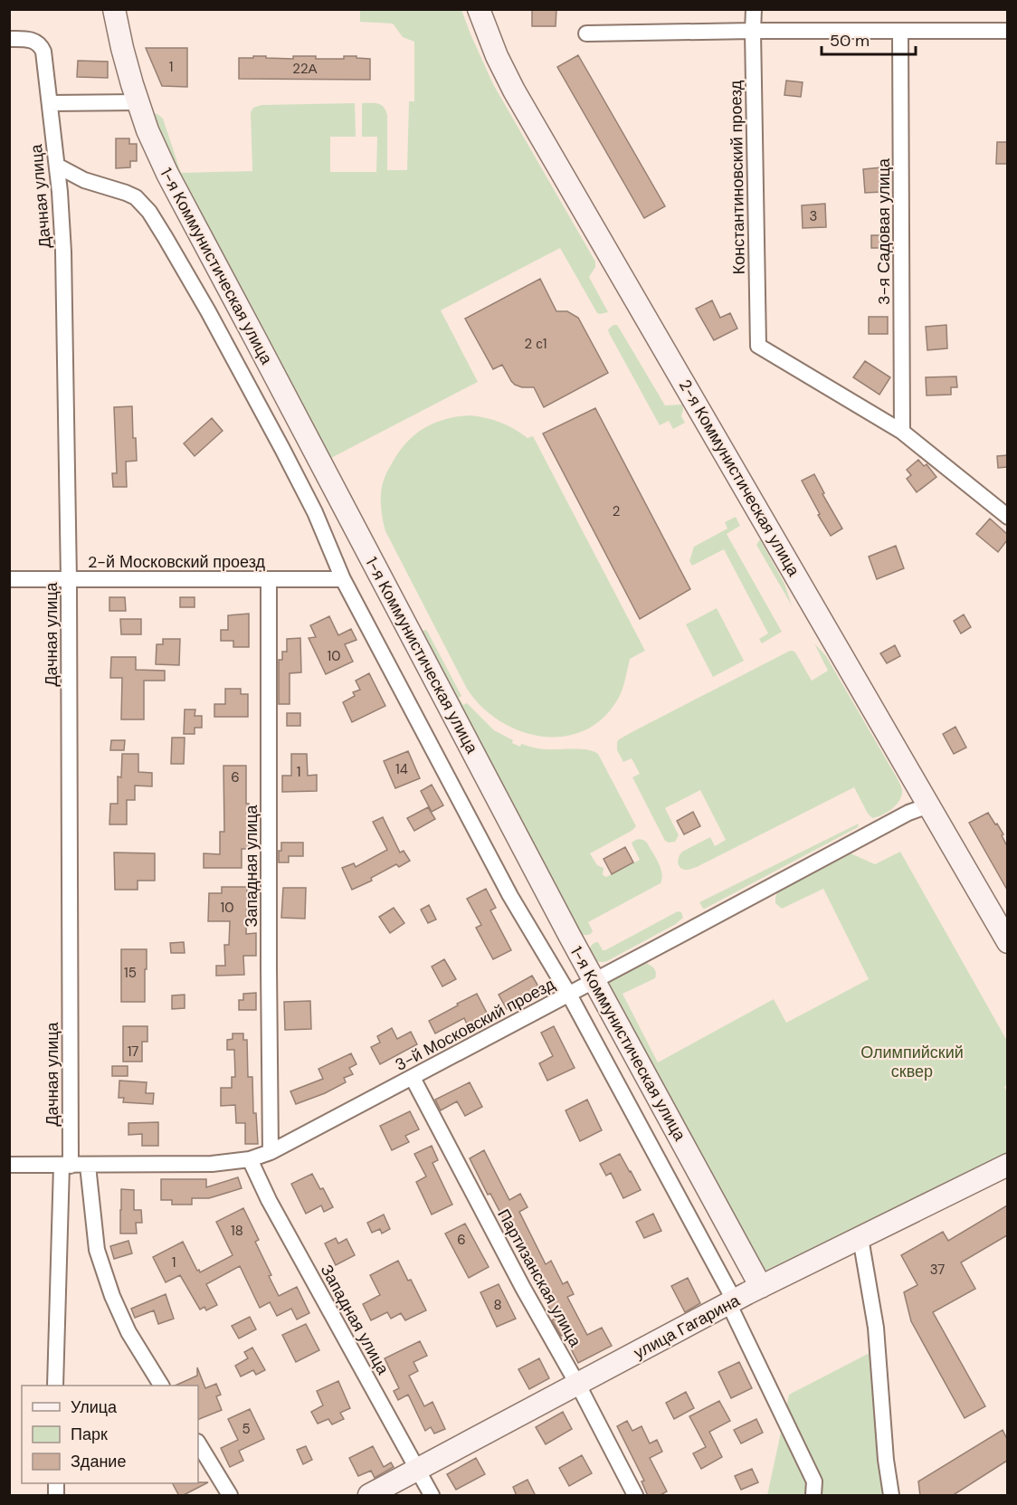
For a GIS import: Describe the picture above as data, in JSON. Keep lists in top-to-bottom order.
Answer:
{
  "streets": {
    "street": [
      "Константиновский проезд",
      "Дачная улица",
      "3-я Садовая улица",
      "1-я Коммунистическая улица",
      "2-я Коммунистическая улица",
      "2-й Московский проезд",
      "Западная улица",
      "3-й Московский проезд",
      "Партизанская улица",
      "улица Гагарина"
    ]
  },
  "crossings": [
    ["Константиновский проезд", "3-я Садовая улица"],
    ["Дачная улица", "2-й Московский проезд"],
    ["Дачная улица", "3-й Московский проезд"],
    ["1-я Коммунистическая улица", "3-й Московский проезд"],
    ["1-я Коммунистическая улица", "улица Гагарина"],
    ["2-я Коммунистическая улица", "3-й Московский проезд"],
    ["2-й Московский проезд", "Западная улица"],
    ["Западная улица", "3-й Московский проезд"],
    ["Западная улица", "улица Гагарина"],
    ["3-й Московский проезд", "Партизанская улица"],
    ["Партизанская улица", "улица Гагарина"]
  ],
  "parks": ["Олимпийский сквер"],
  "house_numbers": [
    "1",
    "22А",
    "3",
    "2 с1",
    "2",
    "10",
    "14",
    "1",
    "6",
    "10",
    "15",
    "17",
    "18",
    "6",
    "1",
    "37",
    "8",
    "5"
  ],
  "legend": ["Улица", "Парк", "Здание"],
  "scale_bar": "50 m"
}
